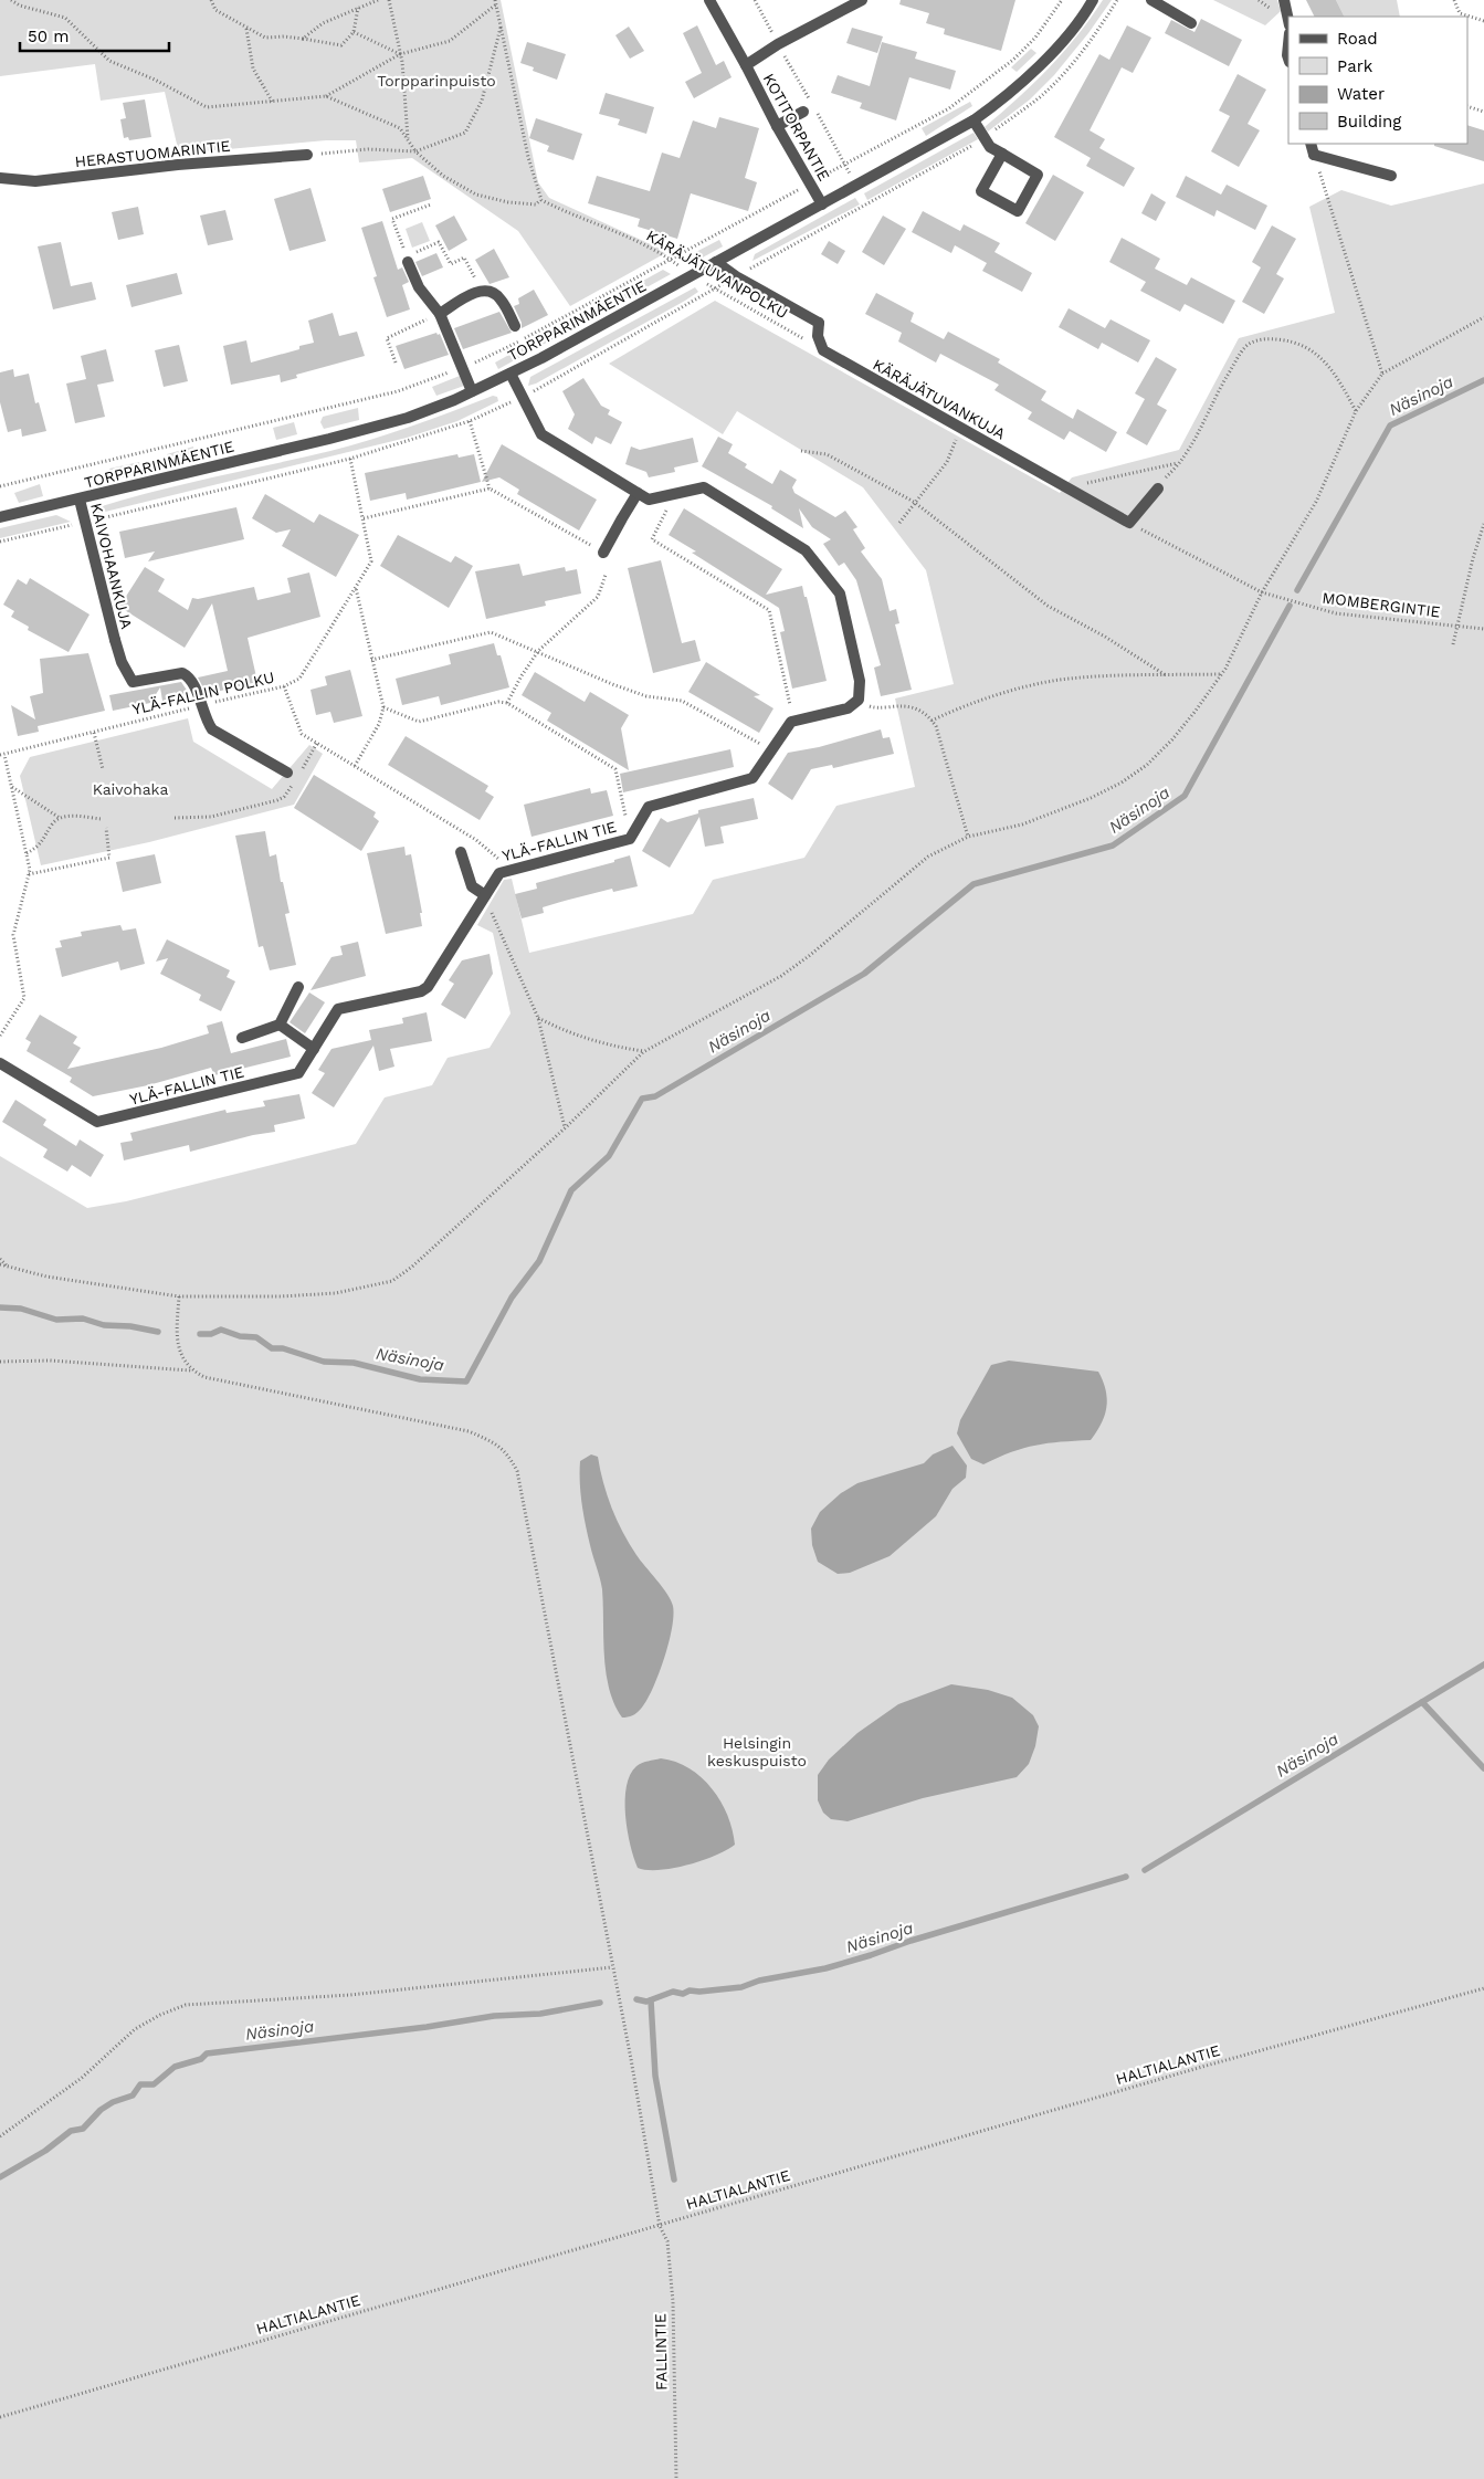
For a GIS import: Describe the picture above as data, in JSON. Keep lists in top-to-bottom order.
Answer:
{
  "streets": {
    "street": [
      "KOTITORPANTIE",
      "HERASTUOMARINTIE",
      "TORPPARINMÄENTIE",
      "KÄRÄJÄTUVANKUJA",
      "KAIVOHAANKUJA",
      "YLÄ-FALLIN TIE"
    ],
    "path": [
      "KÄRÄJÄTUVANPOLKU",
      "MOMBERGINTIE",
      "YLÄ-FALLIN POLKU",
      "HALTIALANTIE",
      "FALLINTIE"
    ]
  },
  "crossings": [
    ["KOTITORPANTIE", "TORPPARINMÄENTIE"],
    ["KÄRÄJÄTUVANPOLKU", "TORPPARINMÄENTIE"],
    ["KÄRÄJÄTUVANPOLKU", "KÄRÄJÄTUVANKUJA"],
    ["TORPPARINMÄENTIE", "KAIVOHAANKUJA"],
    ["KÄRÄJÄTUVANKUJA", "MOMBERGINTIE"],
    ["KAIVOHAANKUJA", "YLÄ-FALLIN POLKU"],
    ["YLÄ-FALLIN POLKU", "YLÄ-FALLIN TIE"],
    ["HALTIALANTIE", "FALLINTIE"]
  ],
  "water": ["Näsinoja"],
  "parks": ["Torpparinpuisto", "Kaivohaka", "Helsingin keskuspuisto"],
  "legend": [
    "Road",
    "Park",
    "Water",
    "Building"
  ],
  "scale_bar": "50 m"
}
